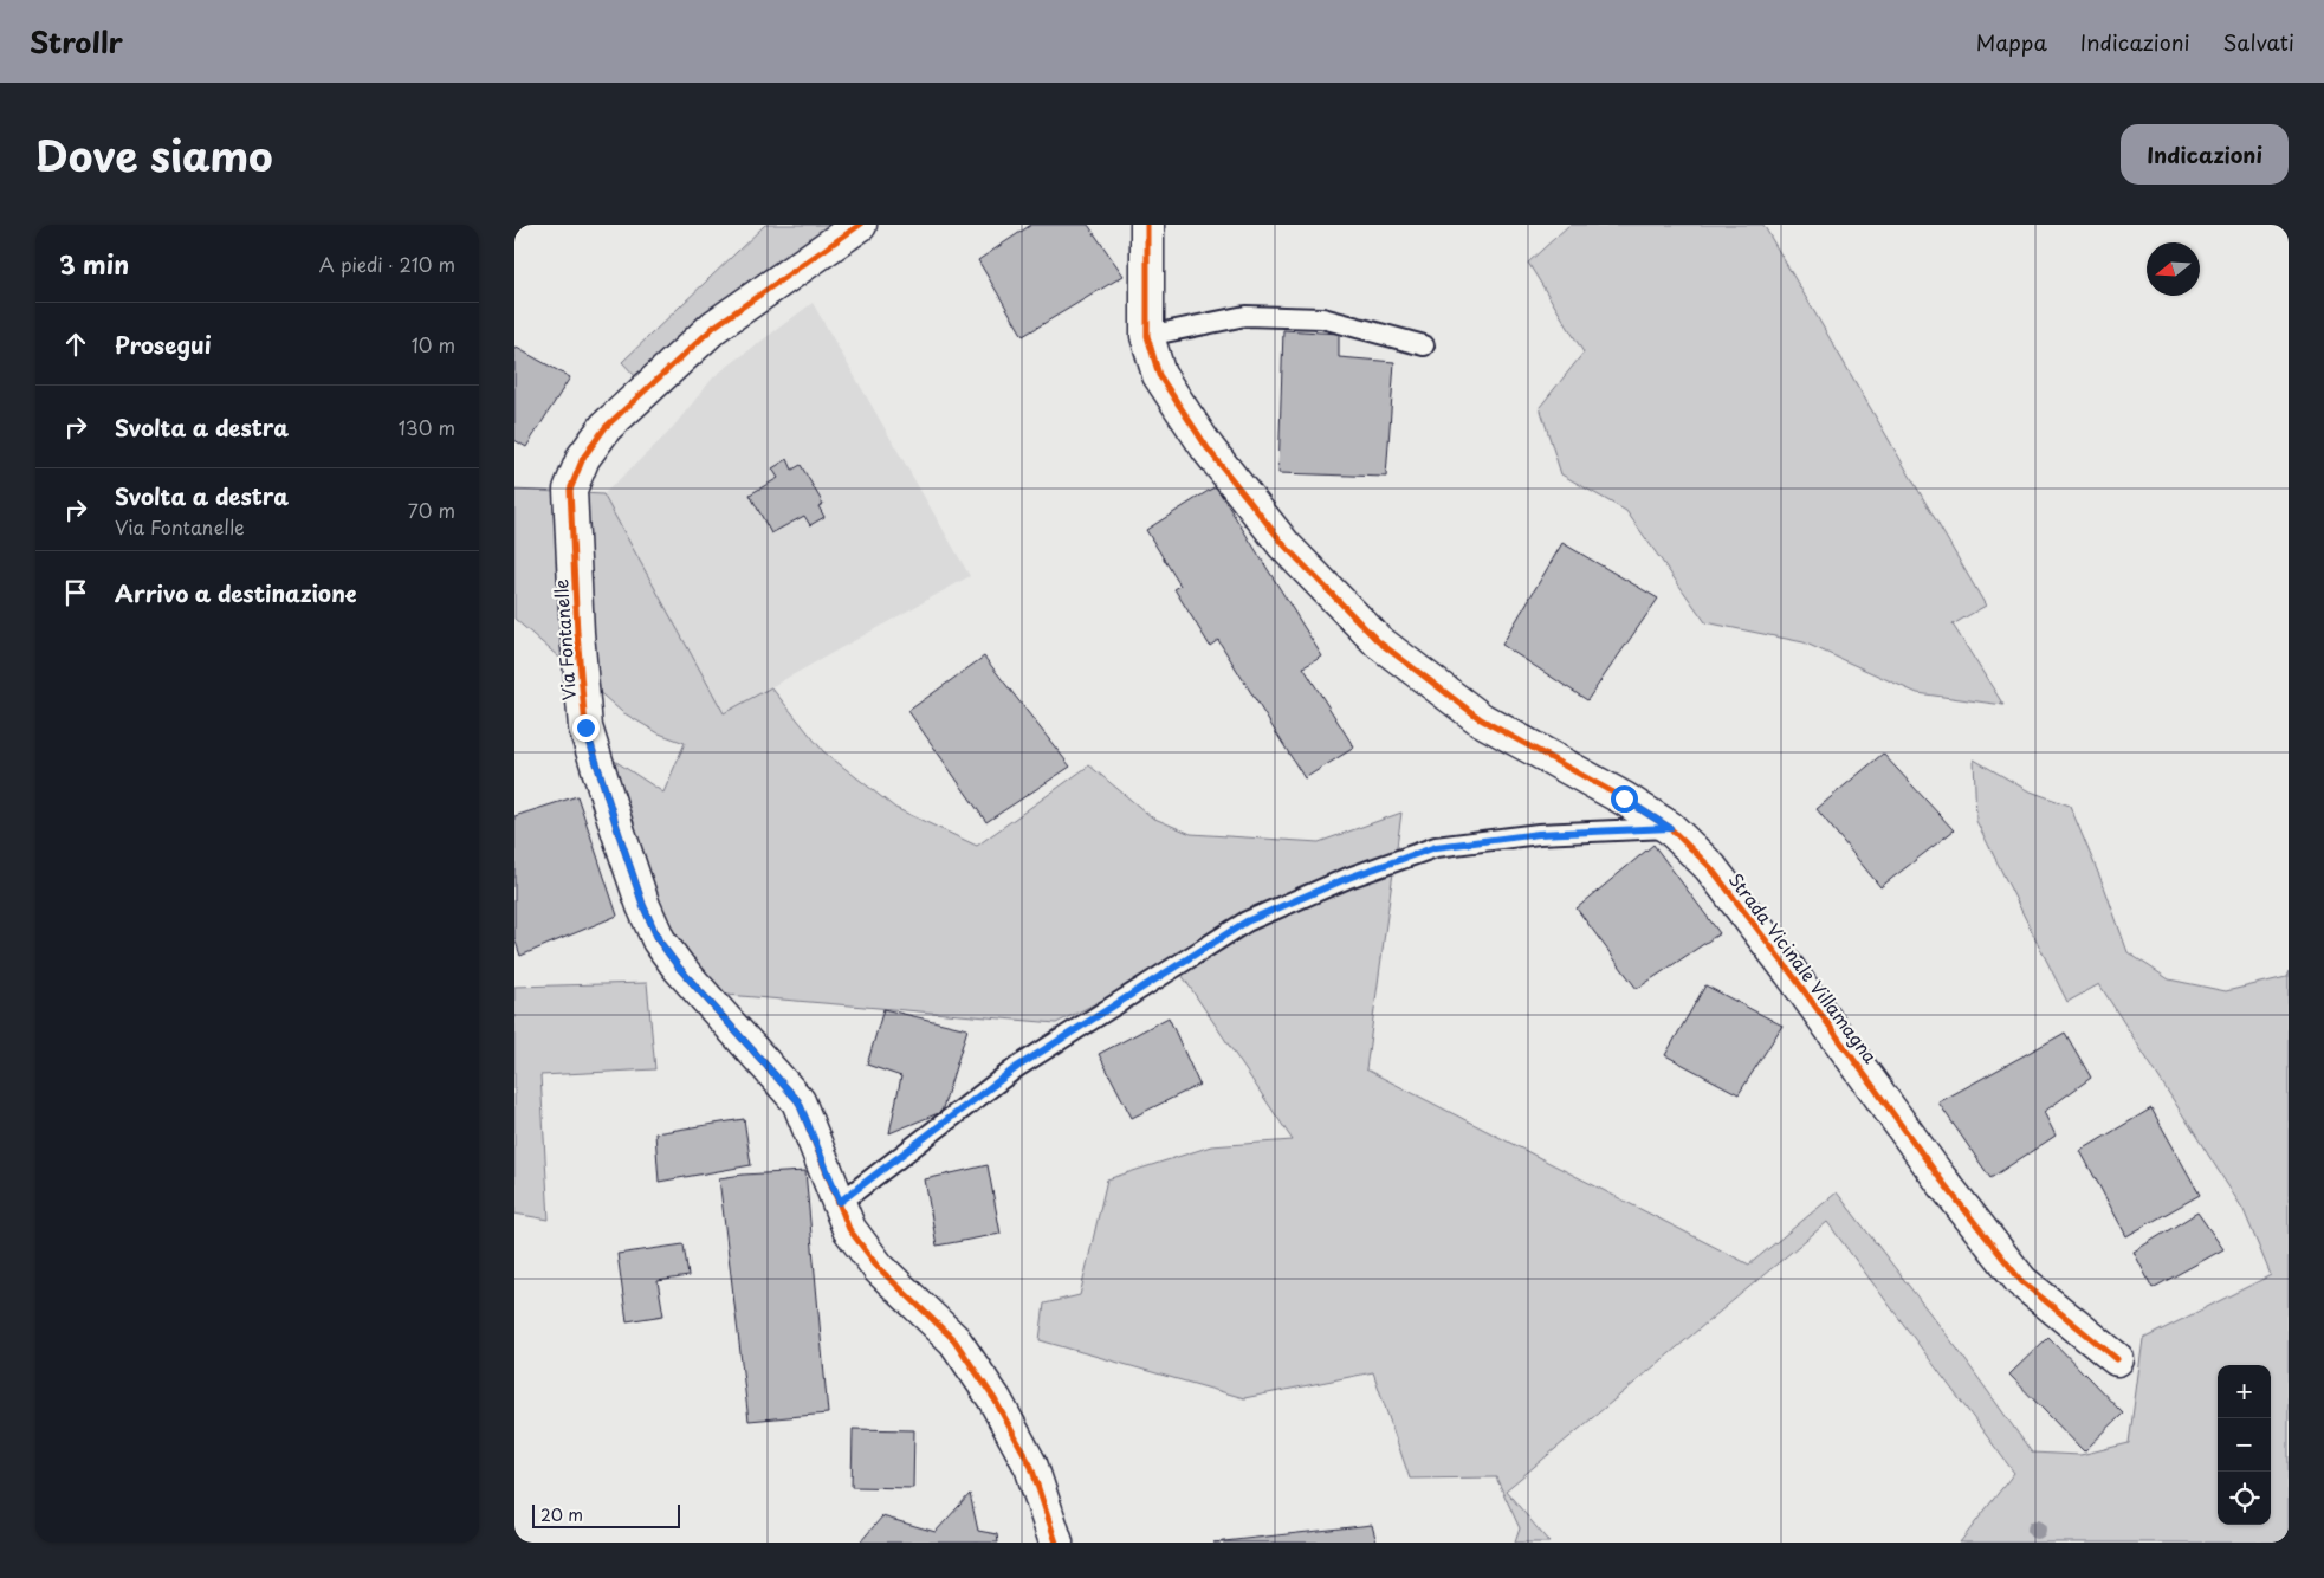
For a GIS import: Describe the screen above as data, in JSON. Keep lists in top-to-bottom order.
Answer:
{
  "streets": {
    "street": ["Via Fontanelle", "Strada Vicinale Villamagna"]
  },
  "scale_bar": "20 m",
  "north": "left",
  "page": {
    "header": "Strollr",
    "nav": ["Mappa", "Indicazioni", "Salvati"],
    "title": "Dove siamo",
    "buttons": "Indicazioni",
    "heading": ["3 min", "A piedi · 210 m"],
    "list": [
      ["Prosegui", "10 m"],
      ["Svolta a destra", "130 m"],
      ["Svolta a destra", "Via Fontanelle", "70 m"],
      "Arrivo a destinazione"
    ],
    "map_buttons": ["+", "−"],
    "scale": "20 m"
  }
}
